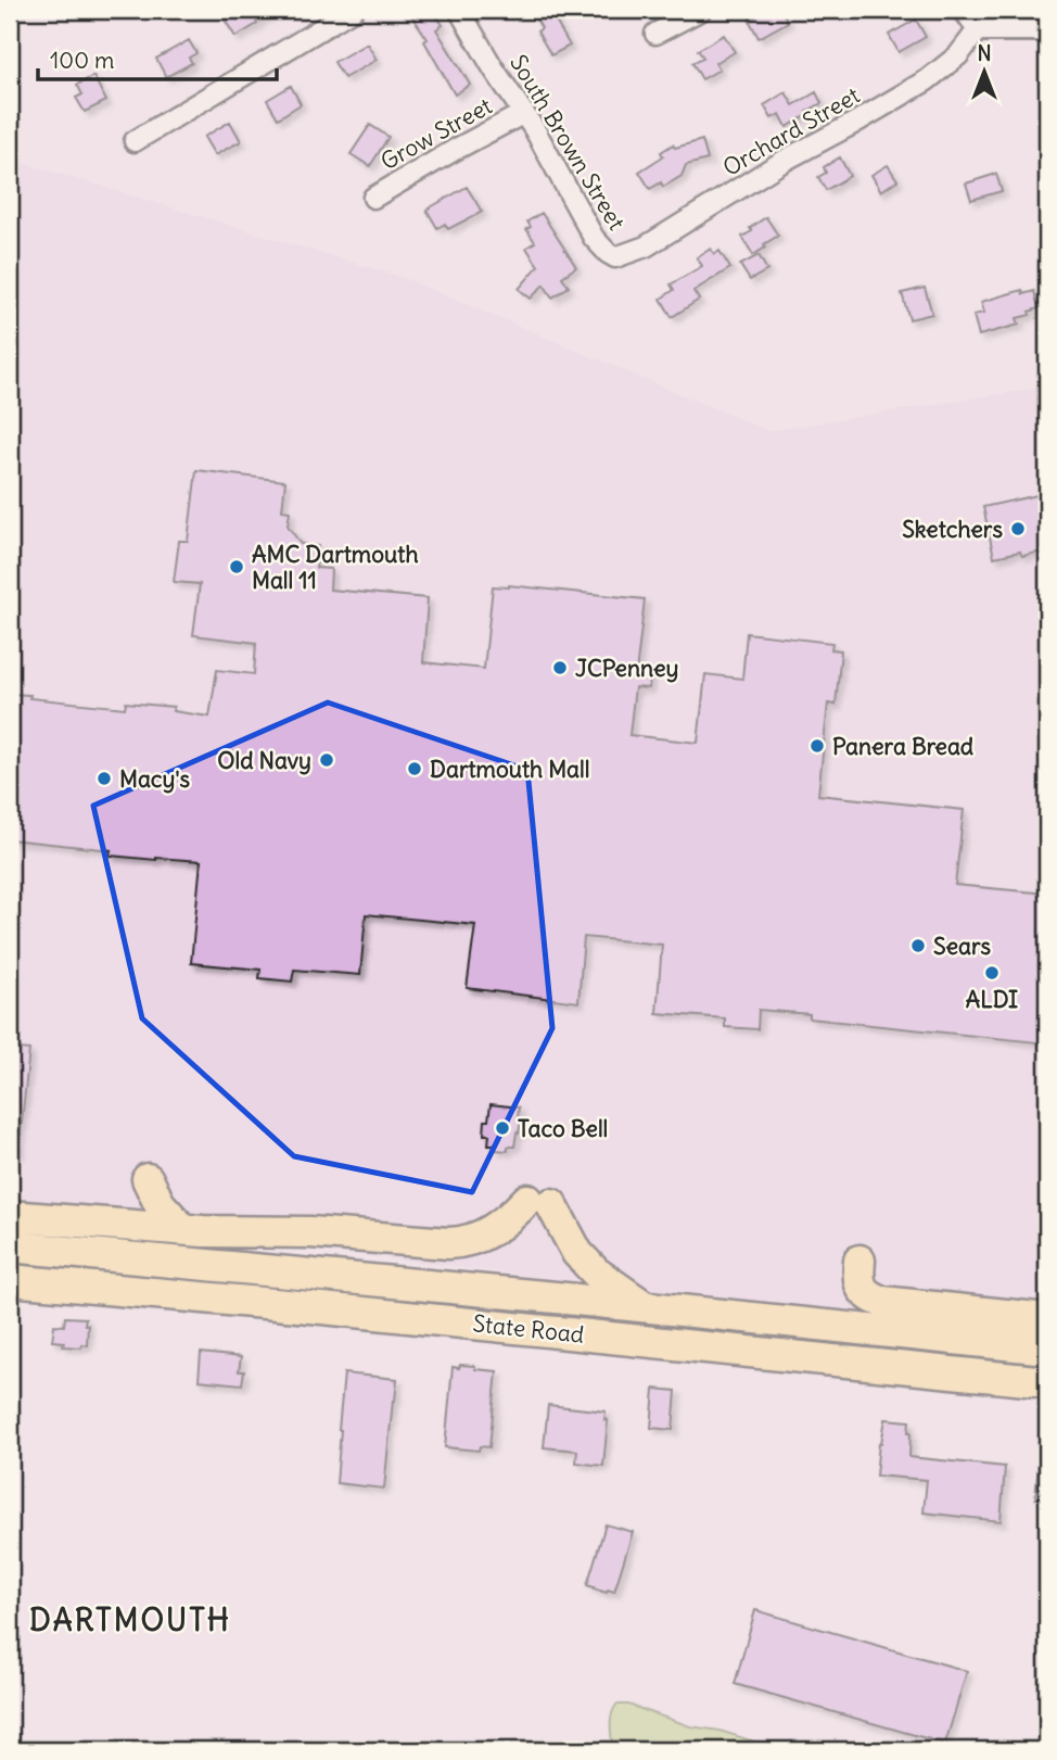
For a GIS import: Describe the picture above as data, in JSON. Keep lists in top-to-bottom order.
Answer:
{
  "streets": {
    "main road": ["State Road"],
    "street": ["Orchard Street", "Grow Street", "South Brown Street"]
  },
  "crossings": [
    ["Orchard Street", "South Brown Street"],
    ["Grow Street", "South Brown Street"]
  ],
  "districts": ["DARTMOUTH"],
  "places": [
    "Sketchers",
    "AMC Dartmouth Mall 11",
    "JCPenney",
    "Panera Bread",
    "Old Navy",
    "Dartmouth Mall",
    "Macy's",
    "Sears",
    "ALDI",
    "Taco Bell"
  ],
  "scale_bar": "100 m",
  "north": "top"
}
